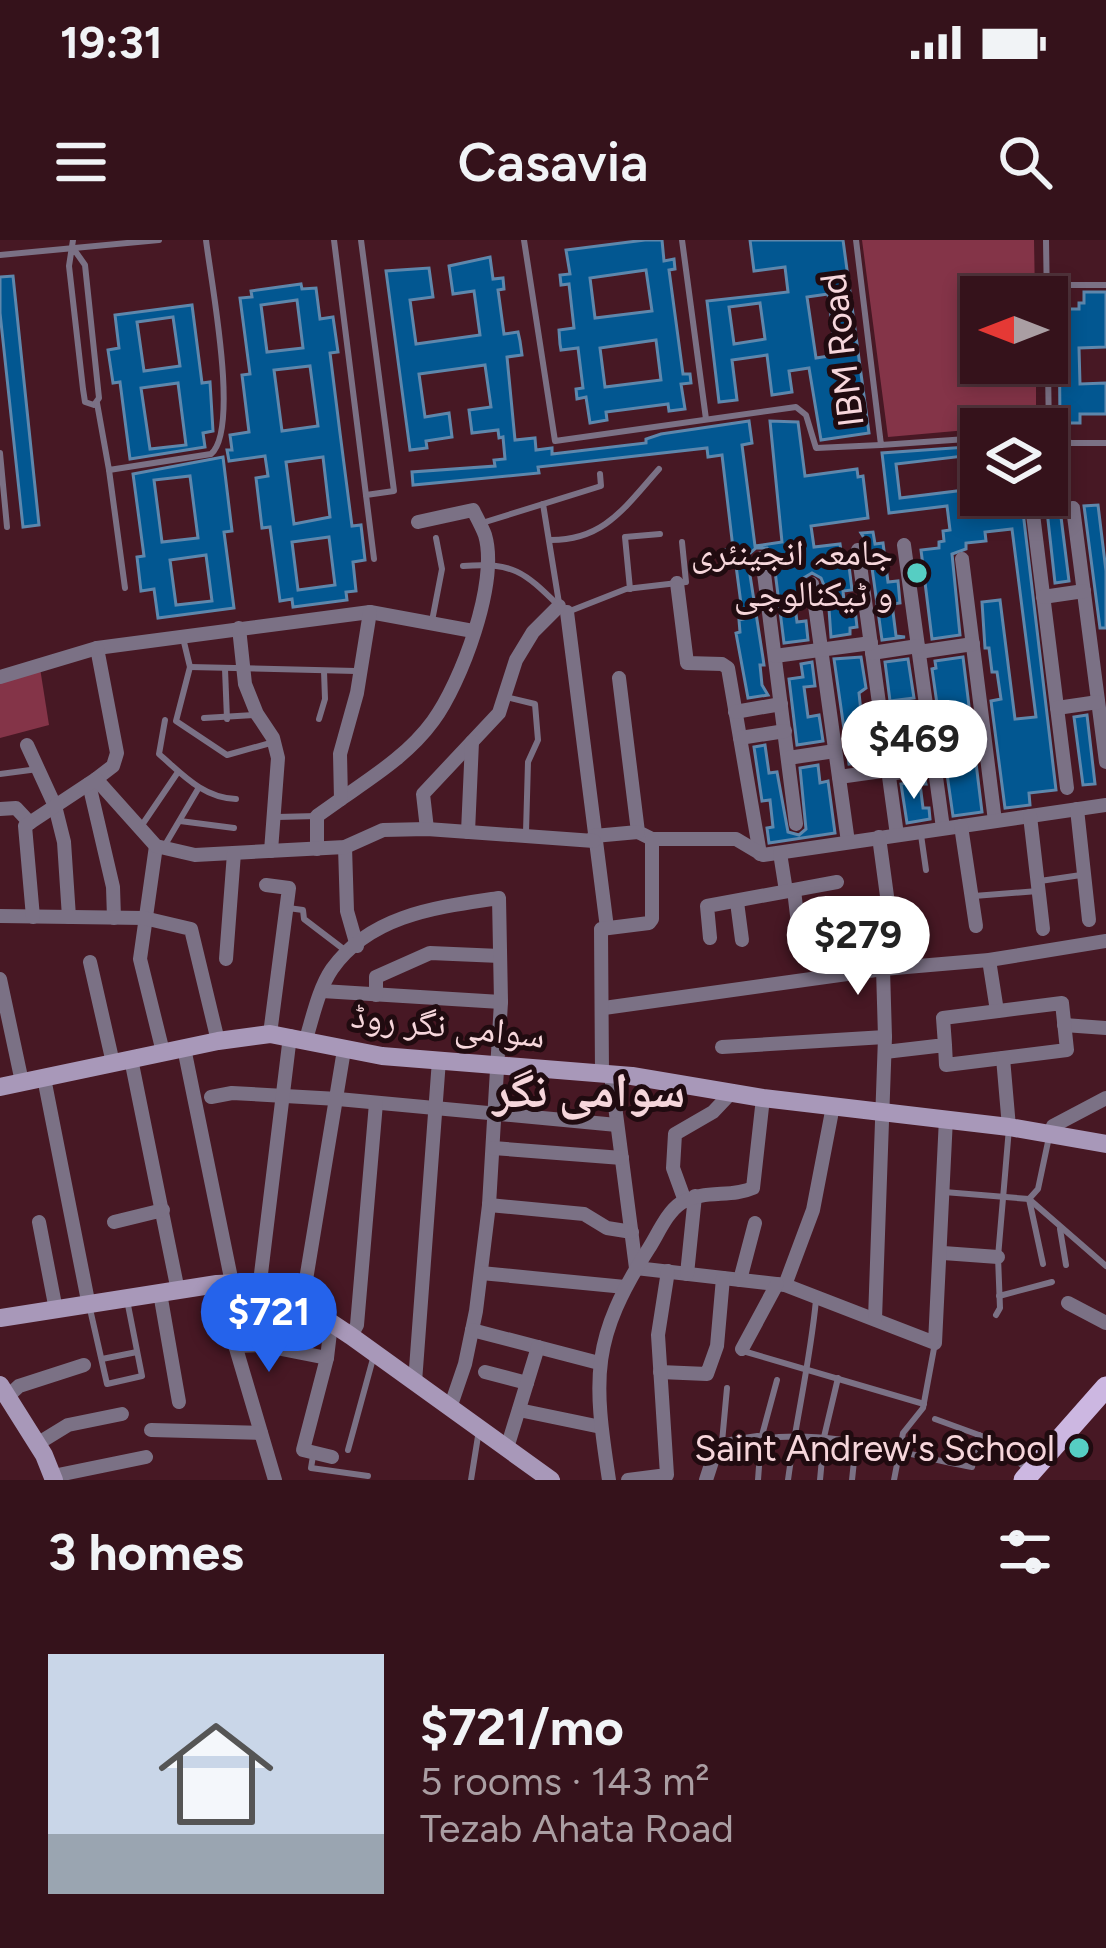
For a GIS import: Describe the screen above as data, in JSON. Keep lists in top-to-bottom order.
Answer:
{
  "streets": {
    "street": ["سوامی نگر روڈ"],
    "lane": ["IBM Road"]
  },
  "districts": ["سوامی نگر"],
  "places": ["جامعہ انجینئری و ٹیکنالوجی", "Saint Andrew's School"],
  "north": "left",
  "page": {
    "status": "19:31",
    "header": "Casavia",
    "price": ["$469", "$279", "$721"],
    "heading": "3 homes",
    "list": [
      {
        "name": "$721/mo",
        "note": "5 rooms · 143 m² · Tezab Ahata Road"
      }
    ]
  }
}
